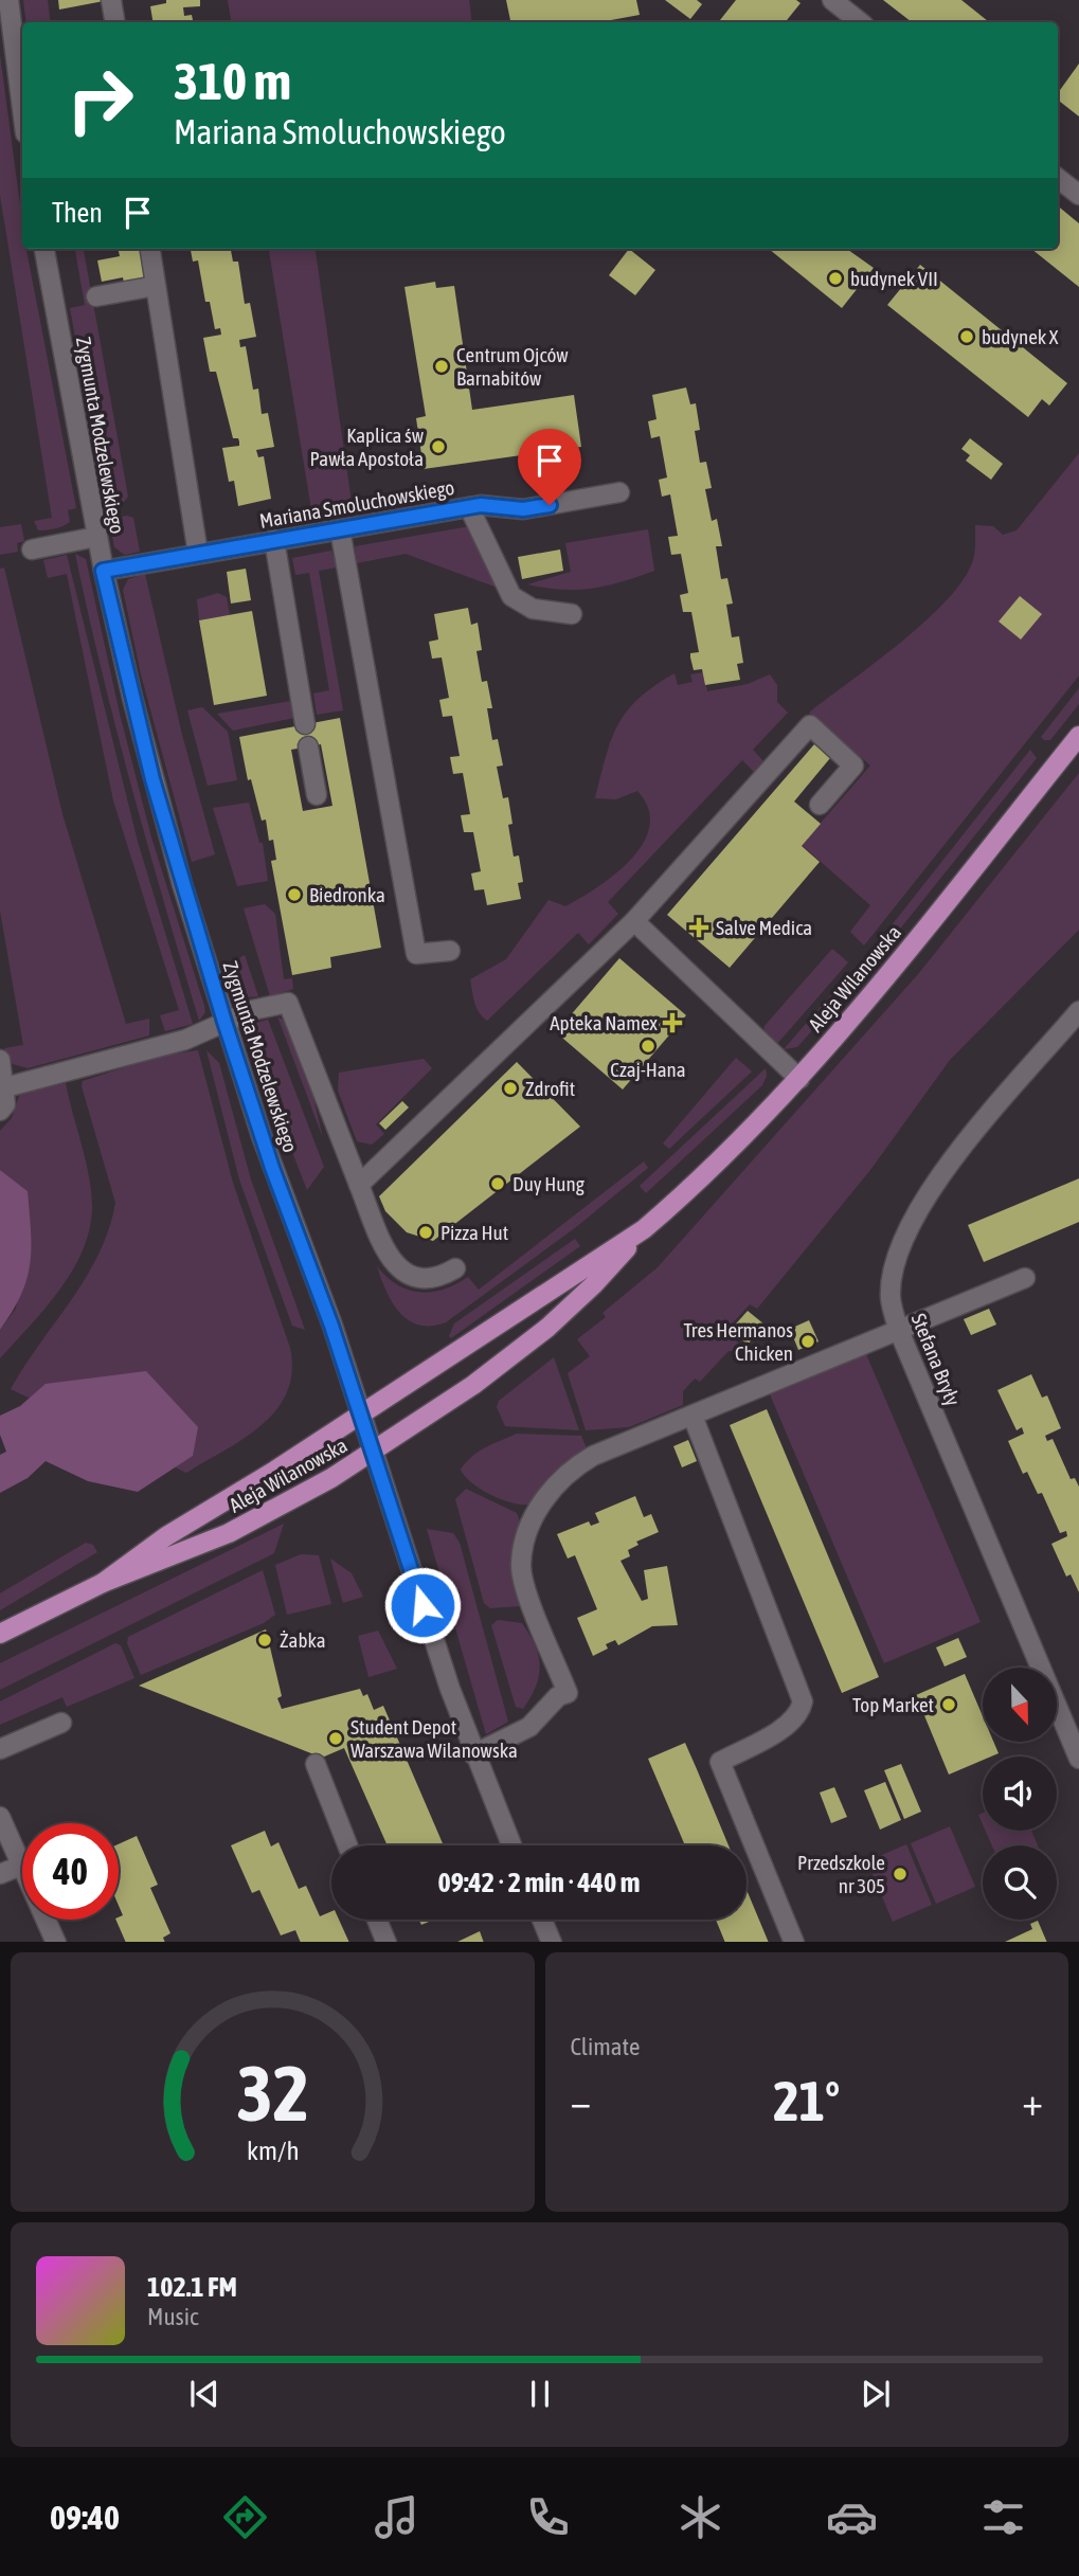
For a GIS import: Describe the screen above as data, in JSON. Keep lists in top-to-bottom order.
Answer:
{
  "streets": {
    "main road": ["Aleja Wilanowska"],
    "street": ["Zygmunta Modzelewskiego", "Mariana Smoluchowskiego", "Stefana Bryły"]
  },
  "crossings": [
    ["Zygmunta Modzelewskiego", "Mariana Smoluchowskiego"],
    ["Zygmunta Modzelewskiego", "Aleja Wilanowska"]
  ],
  "places": {
    "other": [
      "budynek VII",
      "budynek X",
      "Centrum Ojców Barnabitów",
      "Kaplica św Pawła Apostoła",
      "Biedronka",
      "Czaj-Hana",
      "Zdrofit",
      "Duy Hung",
      "Pizza Hut",
      "Tres Hermanos Chicken",
      "Żabka",
      "Top Market",
      "Student Depot Warszawa Wilanowska",
      "Przedszkole nr 305"
    ],
    "health": ["Salve Medica", "Apteka Namex"]
  },
  "north": "bottom",
  "page": {
    "turn": ["310 m", "Mariana Smoluchowskiego"],
    "then": "Then",
    "limit": "40",
    "trip": "09:42 · 2 min · 440 m",
    "tile": "Climate",
    "heat": ["−", "21°", "+"],
    "song": ["102.1 FM", "Music"],
    "tabs": "09:40",
    "gauge": ["32", "km/h"]
  }
}
